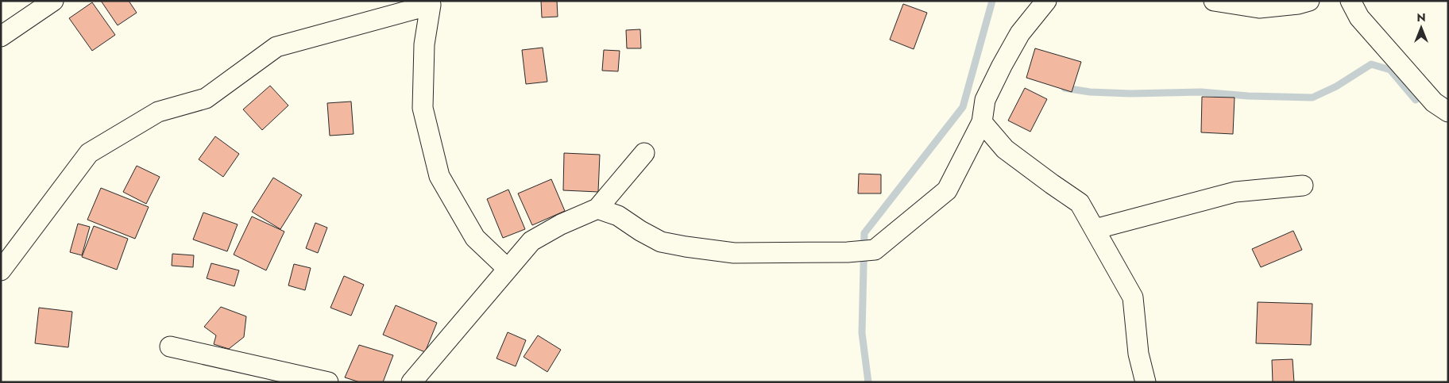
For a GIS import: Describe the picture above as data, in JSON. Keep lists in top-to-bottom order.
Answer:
{
  "north": "top"
}
